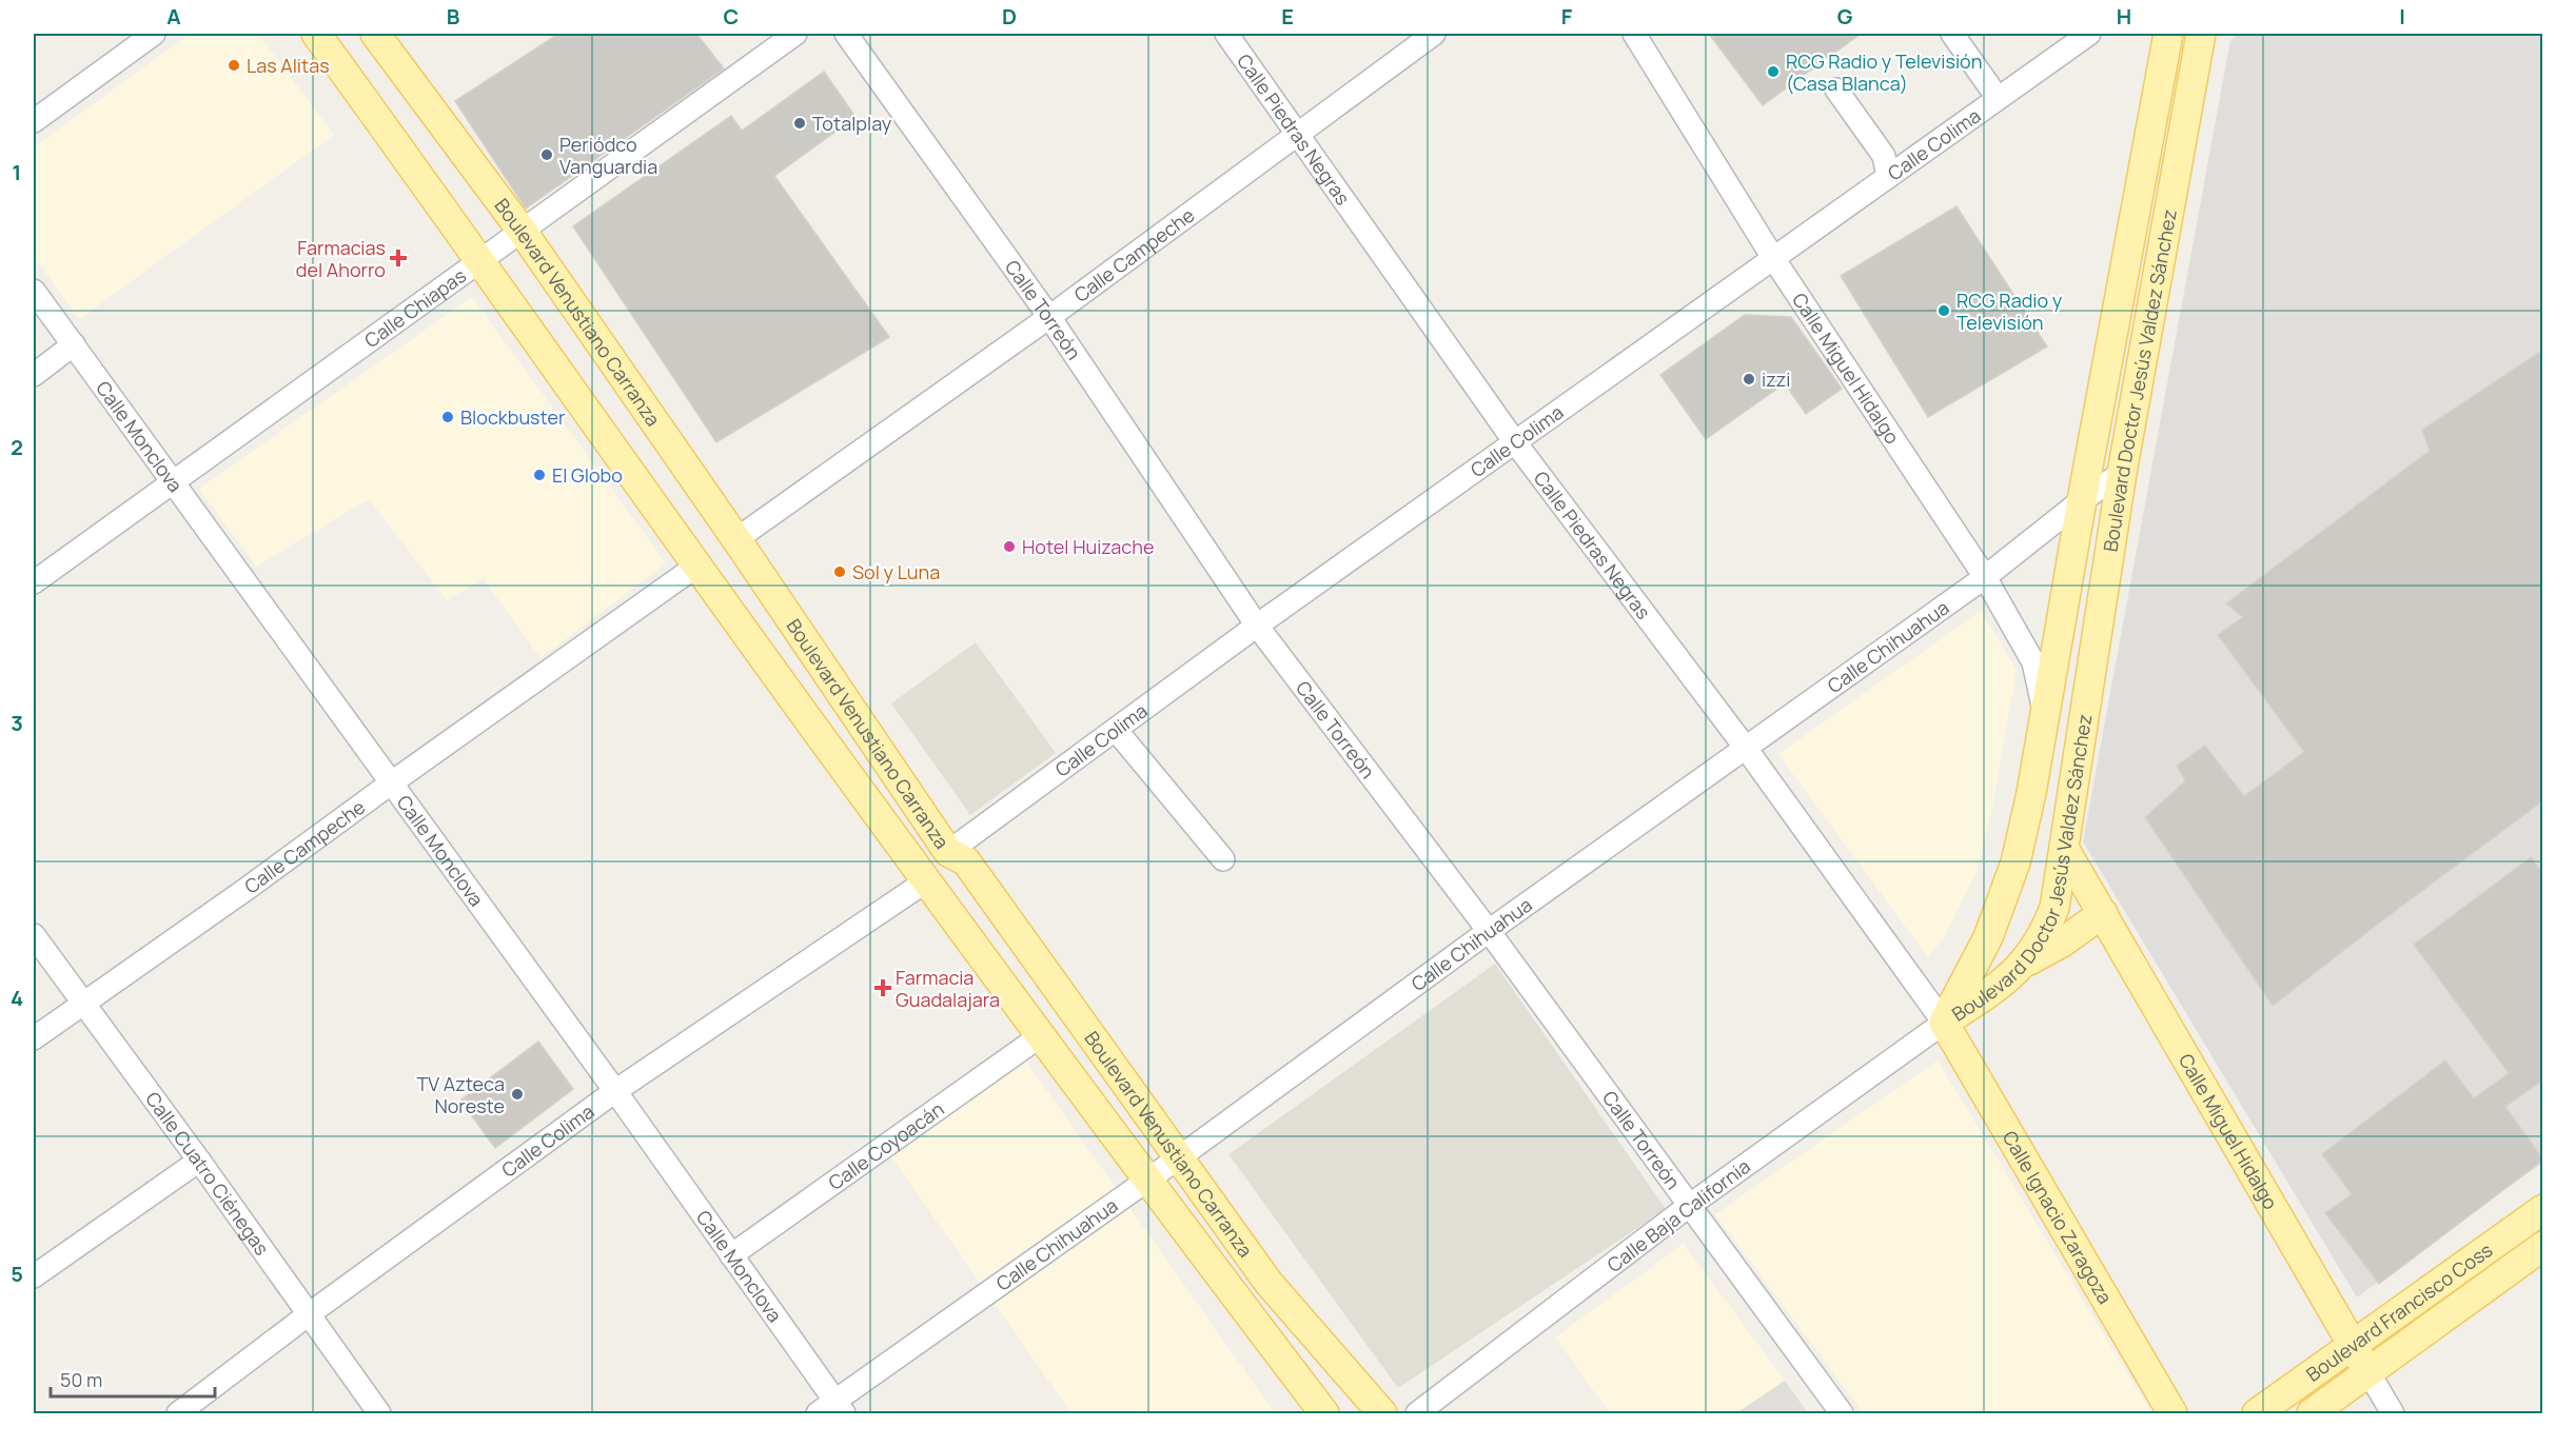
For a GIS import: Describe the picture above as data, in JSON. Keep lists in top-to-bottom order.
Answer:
{
  "streets": {
    "main road": [
      "Boulevard Venustiano Carranza",
      "Calle Miguel Hidalgo",
      "Boulevard Doctor Jesús Valdez Sánchez",
      "Calle Ignacio Zaragoza",
      "Boulevard Francisco Coss"
    ],
    "street": [
      "Calle Piedras Negras",
      "Calle Colima",
      "Calle Campeche",
      "Calle Chiapas",
      "Calle Torreón",
      "Calle Monclova",
      "Calle Chihuahua",
      "Calle Coyoacán",
      "Calle Cuatro Ciénegas",
      "Calle Baja California"
    ]
  },
  "crossings": [
    ["Calle Piedras Negras", "Calle Colima"],
    ["Calle Piedras Negras", "Calle Campeche"],
    ["Calle Piedras Negras", "Boulevard Doctor Jesús Valdez Sánchez"],
    ["Calle Piedras Negras", "Calle Chihuahua"],
    ["Calle Piedras Negras", "Calle Baja California"],
    ["Calle Piedras Negras", "Calle Ignacio Zaragoza"],
    ["Calle Colima", "Calle Torreón"],
    ["Calle Colima", "Boulevard Venustiano Carranza"],
    ["Calle Colima", "Calle Miguel Hidalgo"],
    ["Calle Colima", "Calle Monclova"],
    ["Calle Colima", "Calle Cuatro Ciénegas"],
    ["Calle Campeche", "Calle Torreón"],
    ["Calle Campeche", "Boulevard Venustiano Carranza"],
    ["Calle Campeche", "Calle Monclova"],
    ["Calle Campeche", "Calle Cuatro Ciénegas"],
    ["Calle Chiapas", "Boulevard Venustiano Carranza"],
    ["Calle Chiapas", "Calle Monclova"],
    ["Calle Torreón", "Calle Chihuahua"],
    ["Calle Torreón", "Calle Baja California"],
    ["Boulevard Venustiano Carranza", "Calle Chihuahua"],
    ["Boulevard Venustiano Carranza", "Calle Coyoacán"],
    ["Calle Miguel Hidalgo", "Boulevard Doctor Jesús Valdez Sánchez"],
    ["Calle Miguel Hidalgo", "Calle Chihuahua"],
    ["Calle Miguel Hidalgo", "Boulevard Francisco Coss"],
    ["Boulevard Doctor Jesús Valdez Sánchez", "Calle Chihuahua"],
    ["Boulevard Doctor Jesús Valdez Sánchez", "Calle Baja California"],
    ["Boulevard Doctor Jesús Valdez Sánchez", "Calle Ignacio Zaragoza"],
    ["Calle Monclova", "Calle Chihuahua"],
    ["Calle Monclova", "Calle Coyoacán"],
    ["Calle Baja California", "Calle Ignacio Zaragoza"]
  ],
  "places": {
    "other": [
      "Las Alitas",
      "RCG Radio y Televisión (Casa Blanca)",
      "Totalplay",
      "Periódco Vanguardia",
      "RCG Radio y Televisión",
      "izzi",
      "Blockbuster",
      "El Globo",
      "Hotel Huizache",
      "Sol y Luna",
      "TV Azteca Noreste"
    ],
    "health": ["Farmacias del Ahorro", "Farmacia Guadalajara"]
  },
  "scale_bar": "50 m",
  "grid": {
    "columns": [
      "A",
      "B",
      "C",
      "D",
      "E",
      "F",
      "G",
      "H",
      "I"
    ],
    "rows": [
      "1",
      "2",
      "3",
      "4",
      "5"
    ]
  }
}
